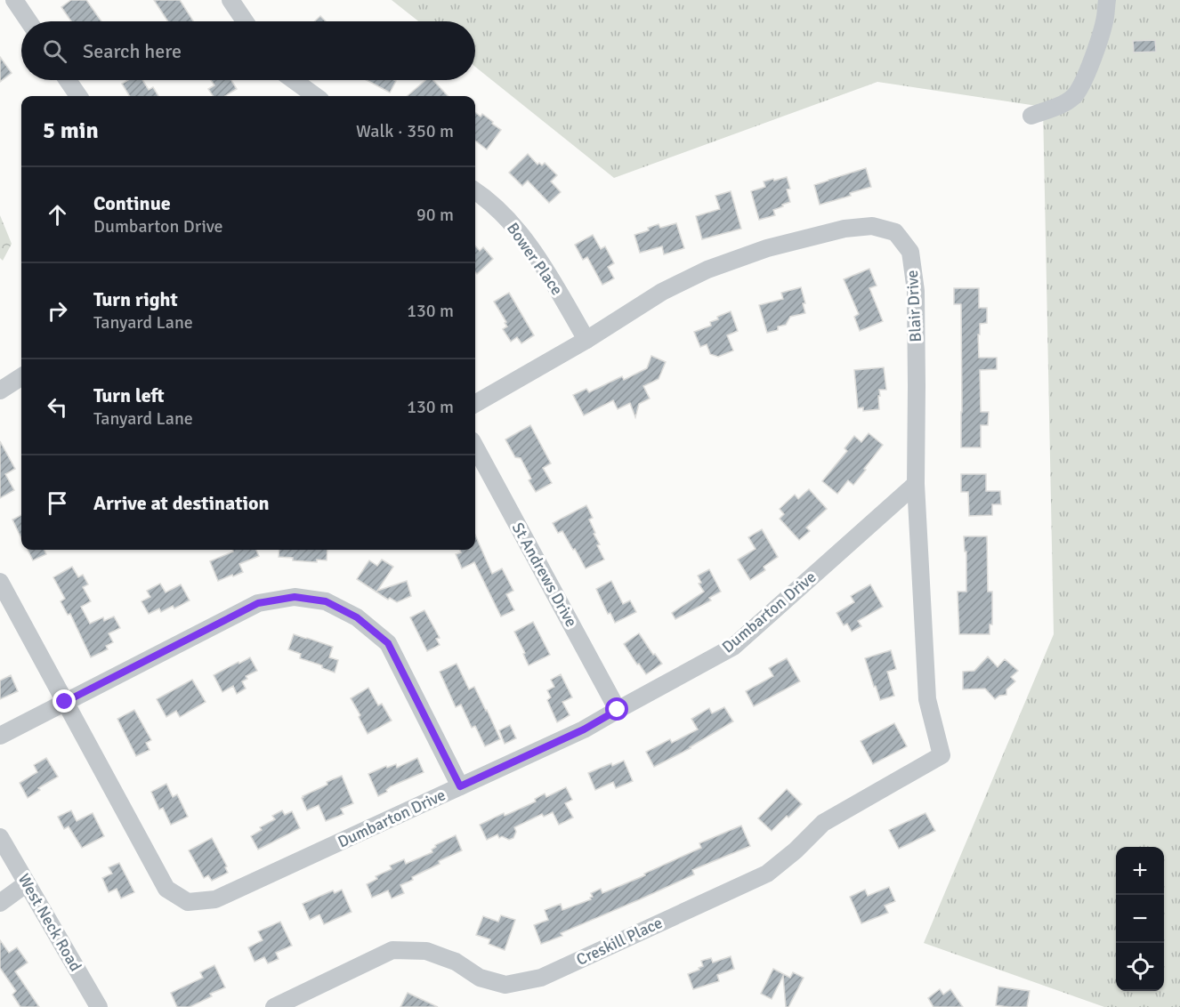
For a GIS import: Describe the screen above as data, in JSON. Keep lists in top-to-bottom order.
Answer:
{
  "streets": {
    "street": [
      "Bower Place",
      "Blair Drive",
      "St Andrews Drive",
      "Dumbarton Drive",
      "West Neck Road",
      "Creskill Place"
    ]
  },
  "crossings": [
    ["Bower Place", "Blair Drive"],
    ["Blair Drive", "Dumbarton Drive"],
    ["Blair Drive", "Creskill Place"],
    ["St Andrews Drive", "Dumbarton Drive"]
  ],
  "page": {
    "search": "Search here",
    "heading": ["5 min", "Walk · 350 m"],
    "list": [
      ["Continue", "Dumbarton Drive", "90 m"],
      ["Turn right", "Tanyard Lane", "130 m"],
      ["Turn left", "Tanyard Lane", "130 m"],
      "Arrive at destination"
    ],
    "map_buttons": ["+", "−"]
  }
}
